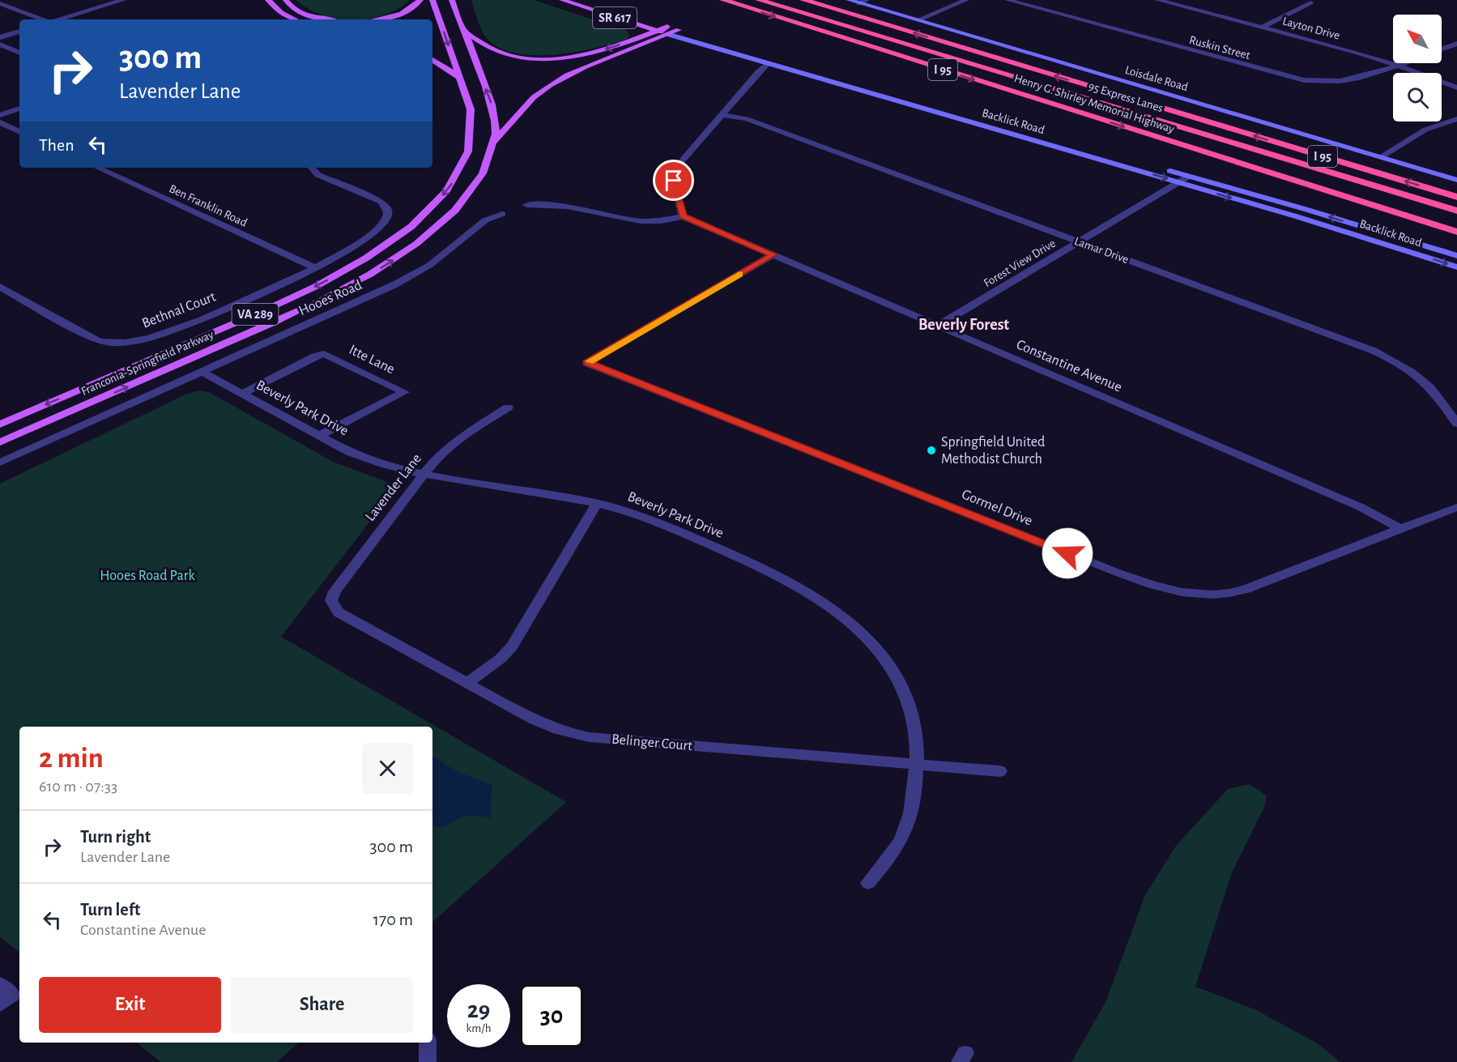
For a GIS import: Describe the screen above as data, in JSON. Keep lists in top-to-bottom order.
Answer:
{
  "streets": {
    "highway": ["I 95", "95 Express Lanes", "Henry G. Shirley Memorial Highway"],
    "main road": [
      "SR 617",
      "Loisdale Road",
      "Backlick Road",
      "VA 289",
      "Franconia-Springfield Parkway"
    ],
    "street": [
      "Layton Drive",
      "Ruskin Street",
      "Ben Franklin Road",
      "Lamar Drive",
      "Forest View Drive",
      "Hooes Road",
      "Bethnal Court",
      "Itte Lane",
      "Constantine Avenue",
      "Beverly Park Drive",
      "Lavender Lane",
      "Gormel Drive",
      "Belinger Court"
    ]
  },
  "crossings": [
    ["Layton Drive", "Ruskin Street"],
    ["Backlick Road", "Forest View Drive"],
    ["Ben Franklin Road", "Bethnal Court"],
    ["Lamar Drive", "Forest View Drive"],
    ["Forest View Drive", "Constantine Avenue"],
    ["Hooes Road", "Beverly Park Drive"],
    ["Itte Lane", "Beverly Park Drive"],
    ["Constantine Avenue", "Gormel Drive"],
    ["Beverly Park Drive", "Lavender Lane"],
    ["Beverly Park Drive", "Belinger Court"],
    ["Lavender Lane", "Belinger Court"]
  ],
  "districts": ["Beverly Forest"],
  "parks": ["Hooes Road Park"],
  "places": ["Springfield United Methodist Church"],
  "north": "top left",
  "page": {
    "turn": ["300 m", "Lavender Lane"],
    "then": "Then",
    "heading": ["2 min", "610 m · 07:33"],
    "list": [
      {
        "name": "Turn right",
        "note": "Lavender Lane",
        "value": "300 m"
      },
      {
        "name": "Turn left",
        "note": "Constantine Avenue",
        "value": "170 m"
      }
    ],
    "buttons": ["Exit", "Share"],
    "speed": "29 km/h",
    "limit": "30"
  }
}
